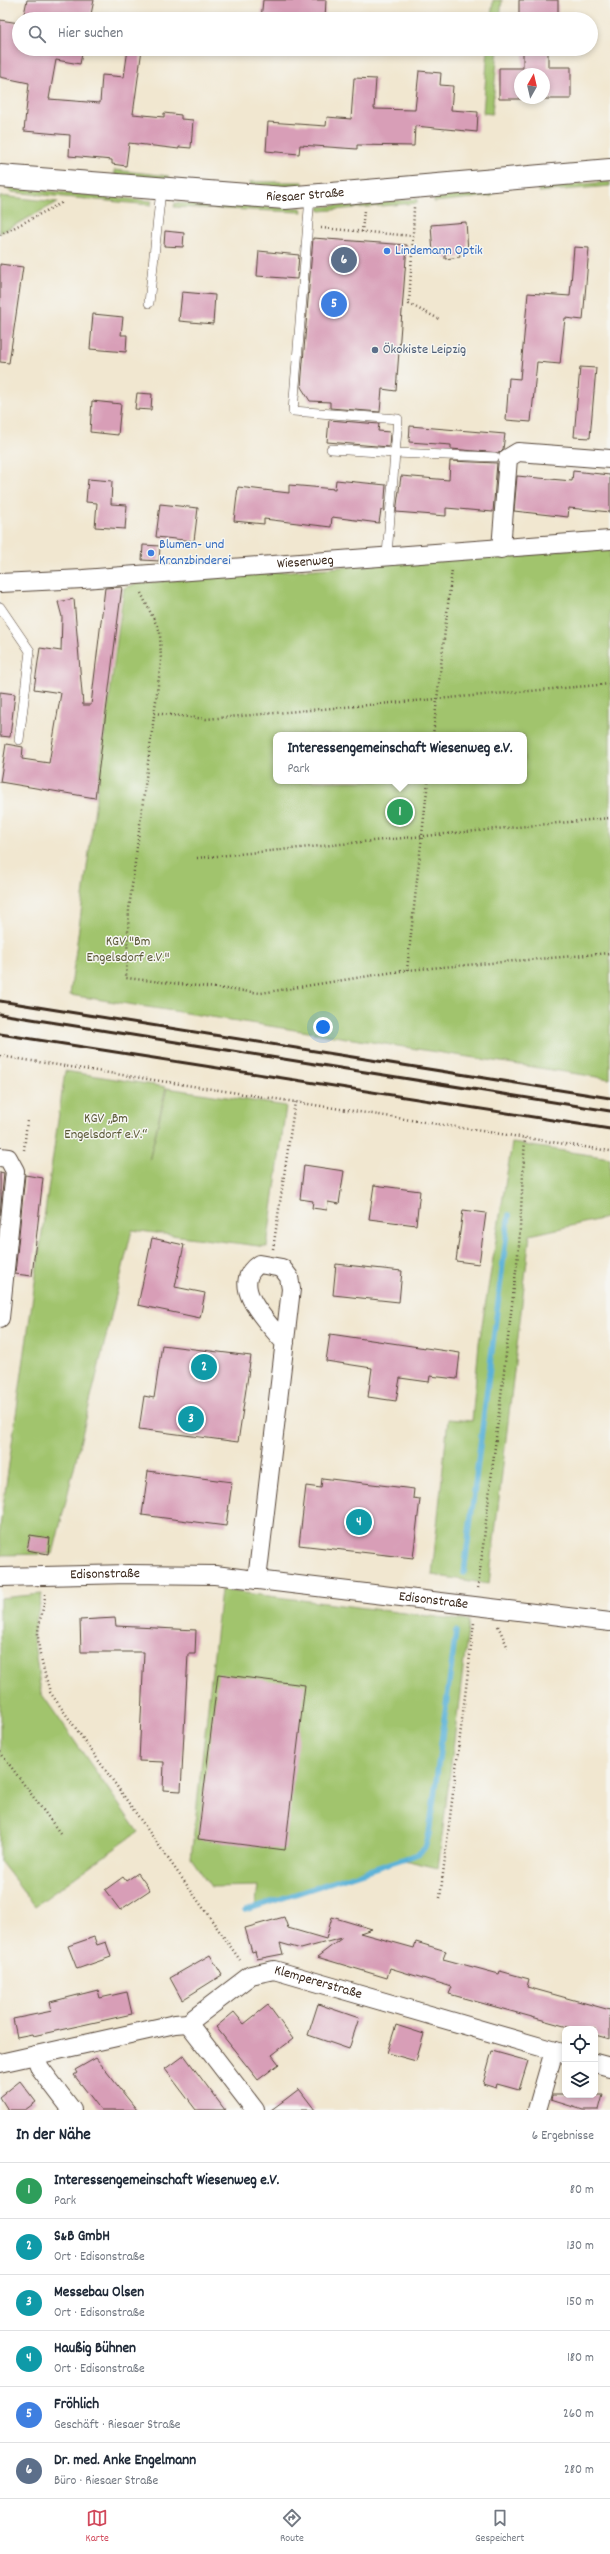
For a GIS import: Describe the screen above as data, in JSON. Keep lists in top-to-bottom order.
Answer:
{
  "streets": {
    "main road": ["Riesaer Straße"],
    "street": ["Wiesenweg", "Edisonstraße", "Klempererstraße"]
  },
  "parks": ["KGV \"Bm Engelsdorf e.V.\"", "KGV „Bm Engelsdorf e.V.“"],
  "places": ["Lindemann Optik", "Ökokiste Leipzig", "Blumen- und Kranzbinderei"],
  "north": "top",
  "page": {
    "search": "Hier suchen",
    "pins": [
      "6",
      "5",
      "1",
      "2",
      "3",
      "4"
    ],
    "popup": ["Interessengemeinschaft Wiesenweg e.V.", "Park"],
    "heading": ["In der Nähe", "6 Ergebnisse"],
    "list": [
      {
        "mark": "1",
        "name": "Interessengemeinschaft Wiesenweg e.V.",
        "note": "Park",
        "value": "80 m"
      },
      {
        "mark": "2",
        "name": "S&B GmbH",
        "note": "Ort · Edisonstraße",
        "value": "130 m"
      },
      {
        "mark": "3",
        "name": "Messebau Olsen",
        "note": "Ort · Edisonstraße",
        "value": "150 m"
      },
      {
        "mark": "4",
        "name": "Haußig Bühnen",
        "note": "Ort · Edisonstraße",
        "value": "180 m"
      },
      {
        "mark": "5",
        "name": "Fröhlich",
        "note": "Geschäft · Riesaer Straße",
        "value": "260 m"
      },
      {
        "mark": "6",
        "name": "Dr. med. Anke Engelmann",
        "note": "Büro · Riesaer Straße",
        "value": "280 m"
      }
    ],
    "nav": ["Karte", "Route", "Gespeichert"]
  }
}
